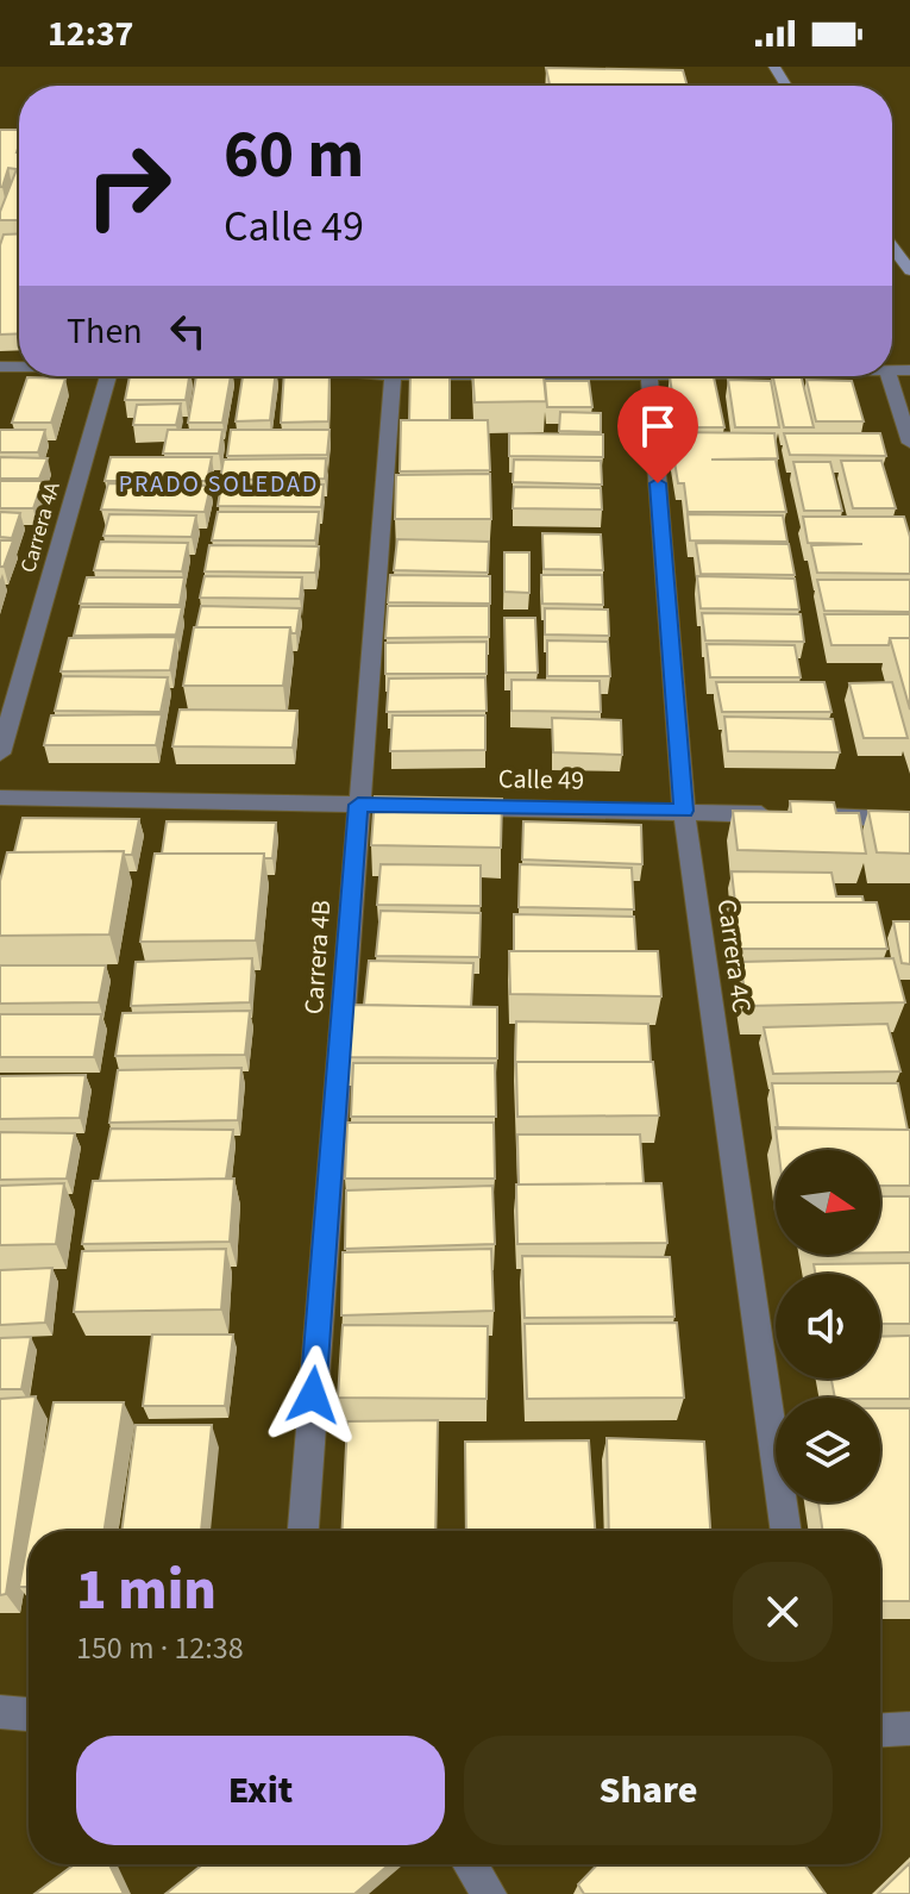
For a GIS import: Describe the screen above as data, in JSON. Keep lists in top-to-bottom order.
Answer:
{
  "streets": {
    "street": [
      "Carrera 4A",
      "Calle 49",
      "Carrera 4C",
      "Carrera 4B"
    ]
  },
  "crossings": [
    ["Calle 49", "Carrera 4C"]
  ],
  "districts": ["PRADO SOLEDAD"],
  "north": "right",
  "page": {
    "status": "12:37",
    "turn": ["60 m", "Calle 49"],
    "then": "Then",
    "heading": ["1 min", "150 m · 12:38"],
    "buttons": ["Exit", "Share"]
  }
}
